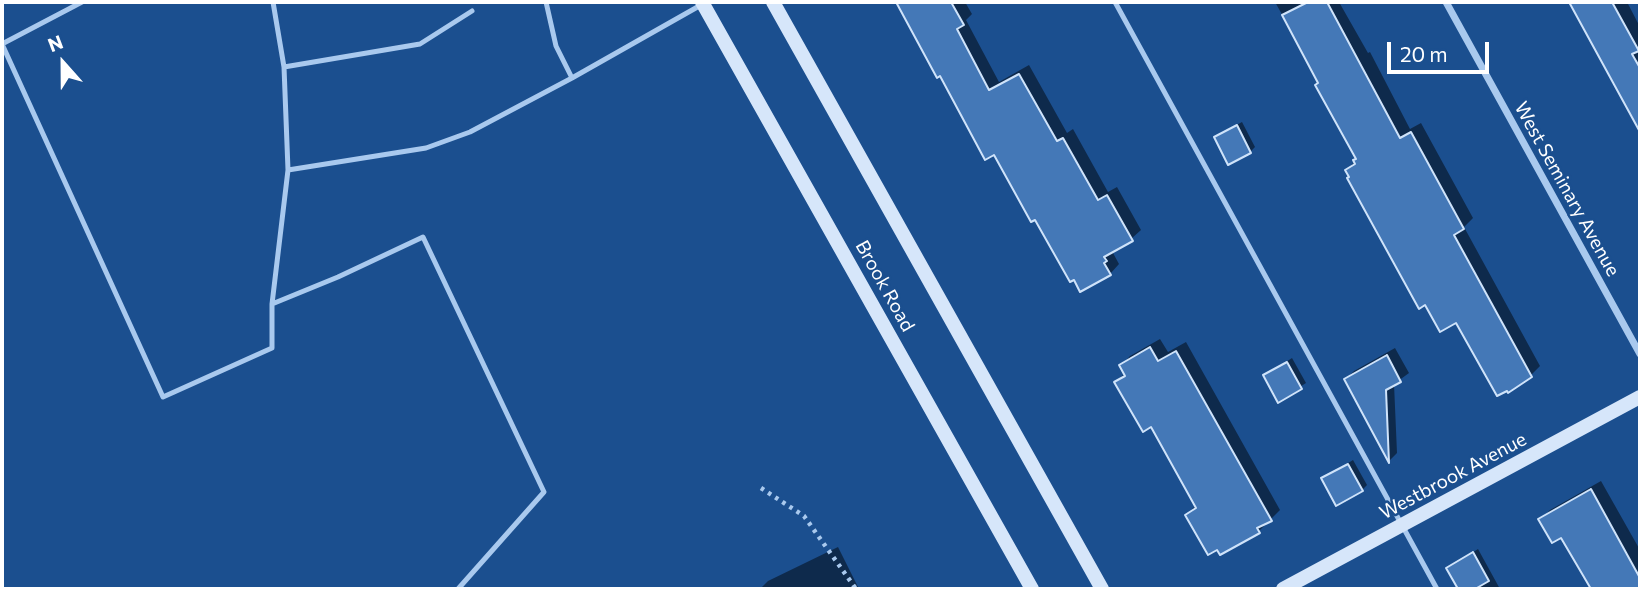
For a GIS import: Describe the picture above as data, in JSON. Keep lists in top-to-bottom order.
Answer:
{
  "streets": {
    "main road": ["Brook Road", "Westbrook Avenue"],
    "street": ["West Seminary Avenue"]
  },
  "scale_bar": "20 m",
  "north": "top"
}
